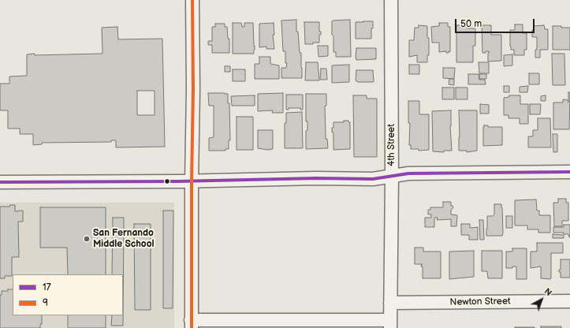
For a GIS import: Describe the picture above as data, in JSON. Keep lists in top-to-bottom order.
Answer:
{
  "streets": {
    "street": ["4th Street", "Newton Street"]
  },
  "crossings": [
    ["4th Street", "Newton Street"]
  ],
  "places": ["San Fernando Middle School"],
  "lines": ["transit line 9", "transit line 17"],
  "legend": ["17", "9"],
  "scale_bar": "50 m",
  "north": "top right"
}
